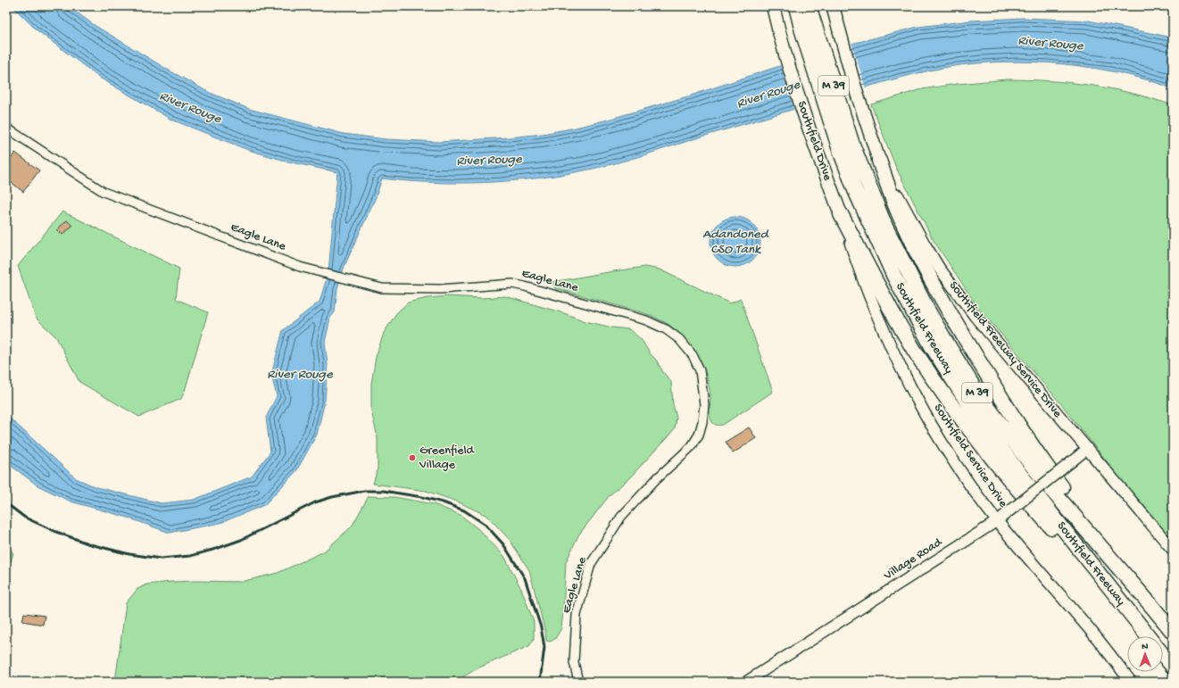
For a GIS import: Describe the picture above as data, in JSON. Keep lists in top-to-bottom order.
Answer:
{
  "streets": {
    "highway": ["M 39", "Southfield Freeway"],
    "main road": ["Southfield Drive", "Southfield Freeway Service Drive", "Southfield Service Drive"],
    "street": ["Eagle Lane", "Village Road"]
  },
  "crossings": [
    ["Southfield Drive", "Southfield Service Drive"],
    ["Southfield Freeway Service Drive", "Village Road"],
    ["Southfield Service Drive", "Village Road"]
  ],
  "water": ["River Rouge", "Adandoned CSO Tank"],
  "places": ["Greenfield Village"],
  "north": "top"
}
